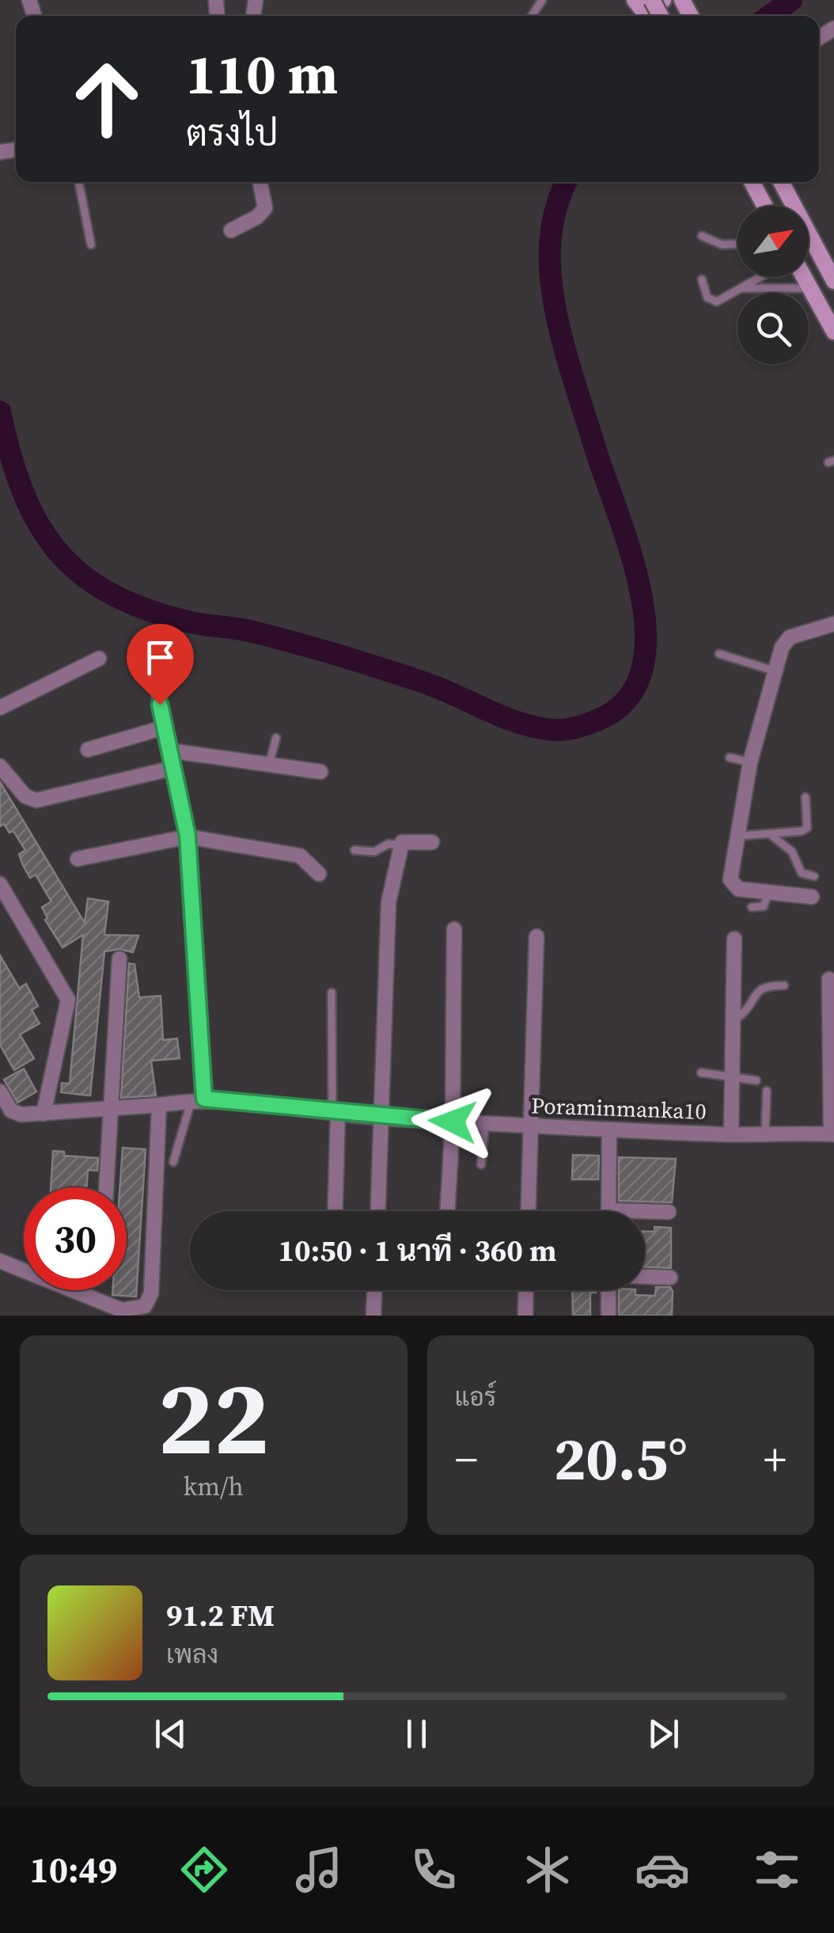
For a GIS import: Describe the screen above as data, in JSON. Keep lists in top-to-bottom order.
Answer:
{
  "streets": {
    "street": ["Poraminmanka10"]
  },
  "north": "top right",
  "page": {
    "turn": ["110 m", "ตรงไป"],
    "limit": "30",
    "trip": "10:50 · 1 นาที · 360 m",
    "tile": [
      ["22", "km/h"],
      "แอร์"
    ],
    "heat": ["−", "20.5°", "+"],
    "song": ["91.2 FM", "เพลง"],
    "tabs": "10:49"
  }
}
